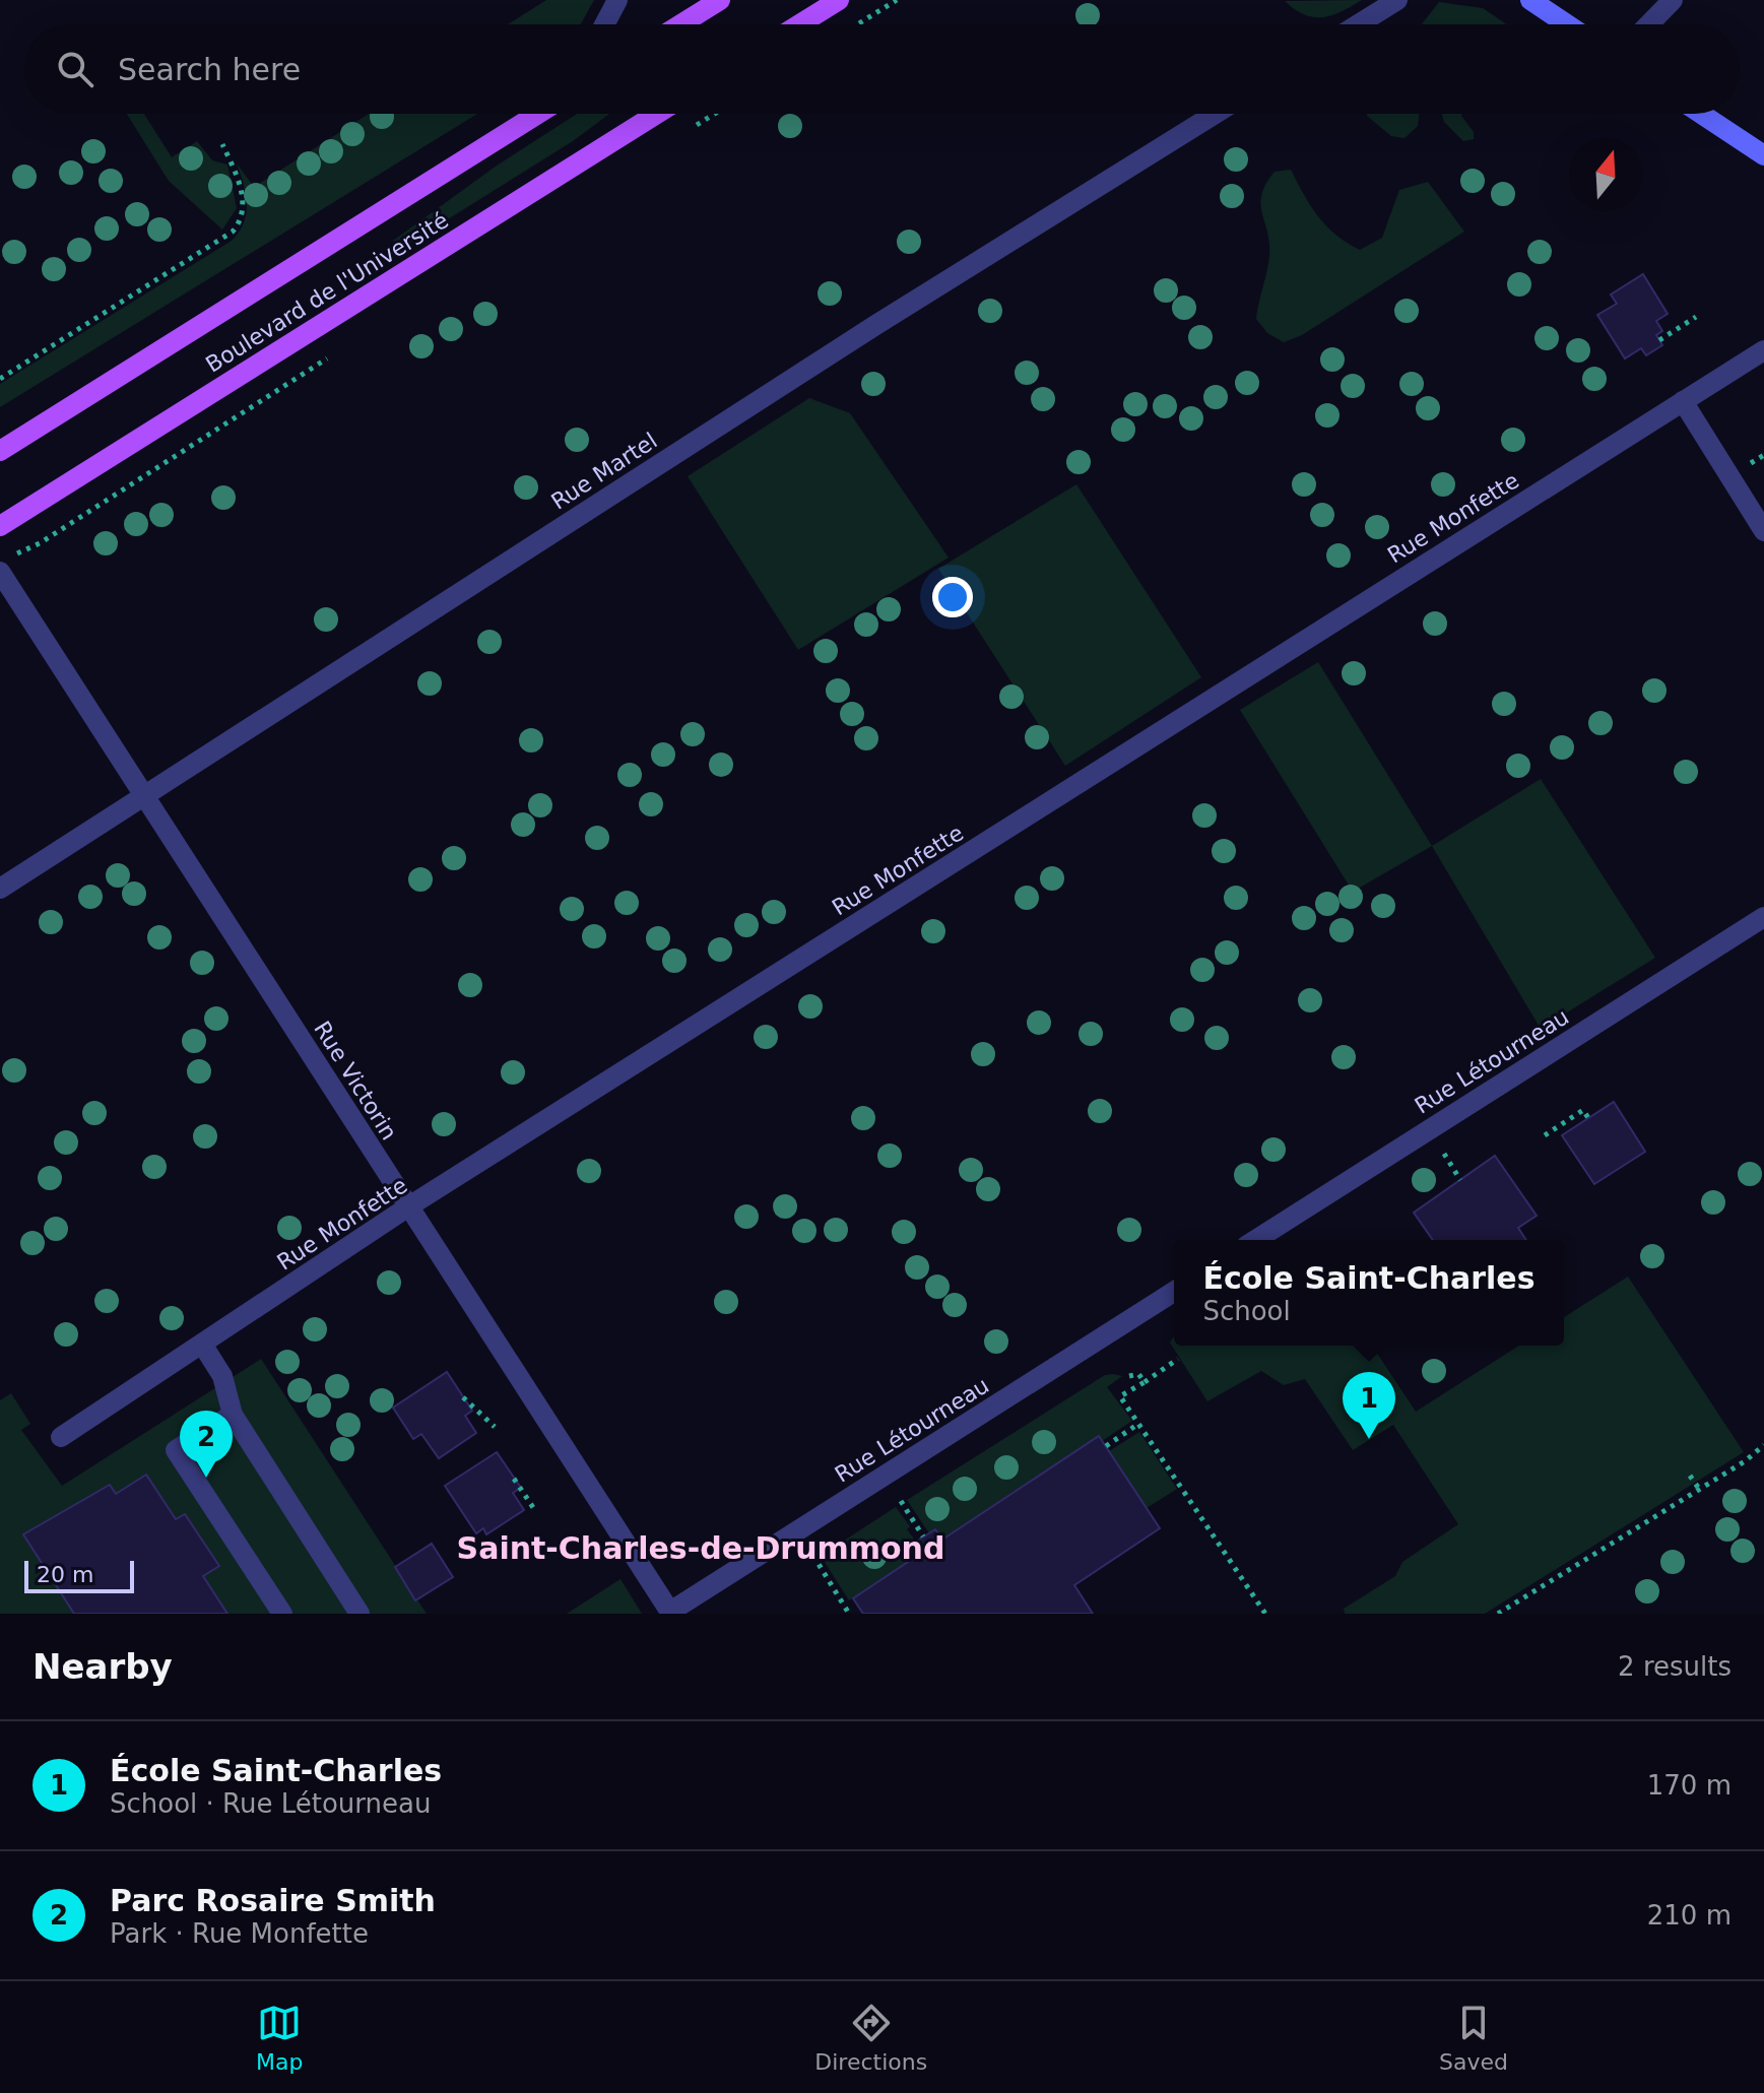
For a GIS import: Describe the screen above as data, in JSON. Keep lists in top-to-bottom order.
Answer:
{
  "streets": {
    "main road": ["Boulevard de l'Université"],
    "street": [
      "Rue Martel",
      "Rue Monfette",
      "Rue Létourneau",
      "Rue Victorin"
    ]
  },
  "crossings": [
    ["Rue Martel", "Rue Victorin"],
    ["Rue Monfette", "Rue Victorin"],
    ["Rue Létourneau", "Rue Victorin"]
  ],
  "districts": ["Saint-Charles-de-Drummond"],
  "scale_bar": "20 m",
  "north": "top",
  "page": {
    "search": "Search here",
    "popup": ["École Saint-Charles", "School"],
    "pins": ["1", "2"],
    "scale": "20 m",
    "heading": ["Nearby", "2 results"],
    "list": [
      {
        "mark": "1",
        "name": "École Saint-Charles",
        "note": "School · Rue Létourneau",
        "value": "170 m"
      },
      {
        "mark": "2",
        "name": "Parc Rosaire Smith",
        "note": "Park · Rue Monfette",
        "value": "210 m"
      }
    ],
    "nav": ["Map", "Directions", "Saved"]
  }
}
